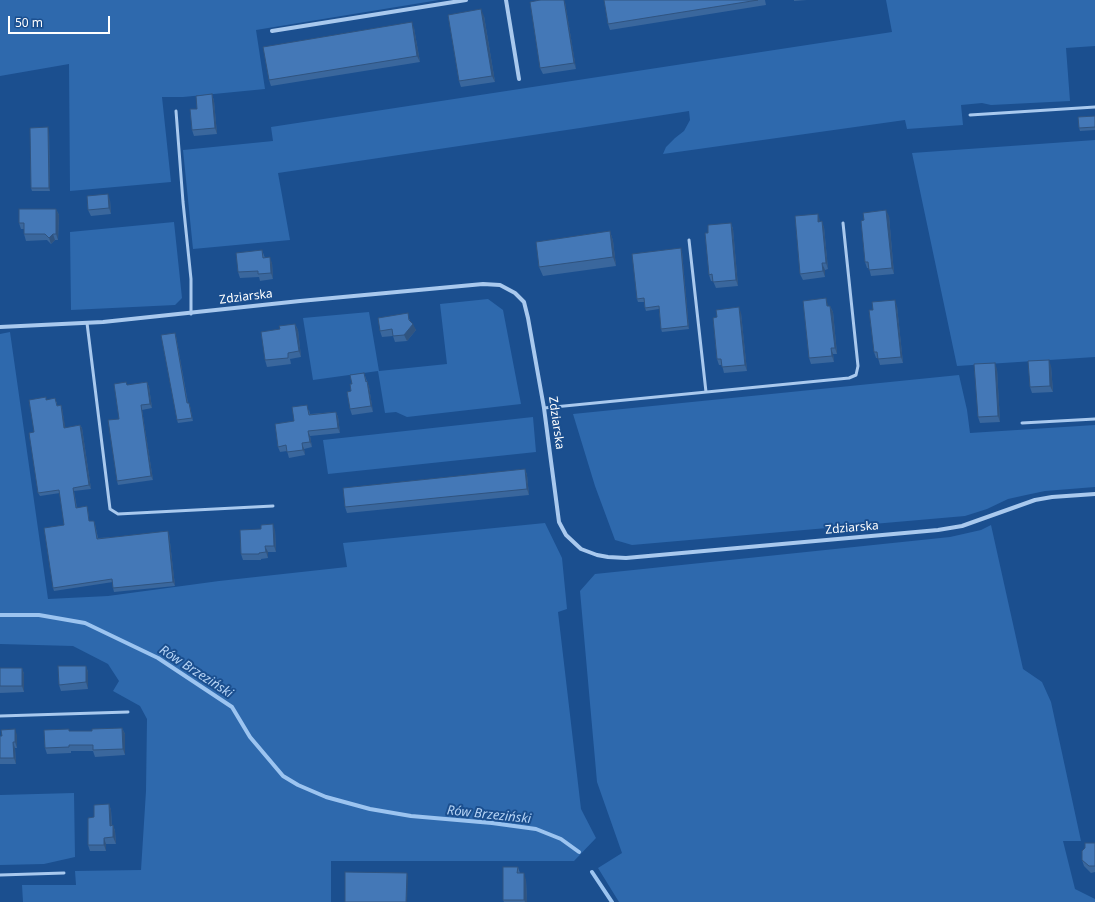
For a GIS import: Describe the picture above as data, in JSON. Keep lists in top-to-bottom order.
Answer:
{
  "streets": {
    "street": ["Zdziarska"]
  },
  "water": ["Rów Brzeziński"],
  "scale_bar": "50 m"
}
